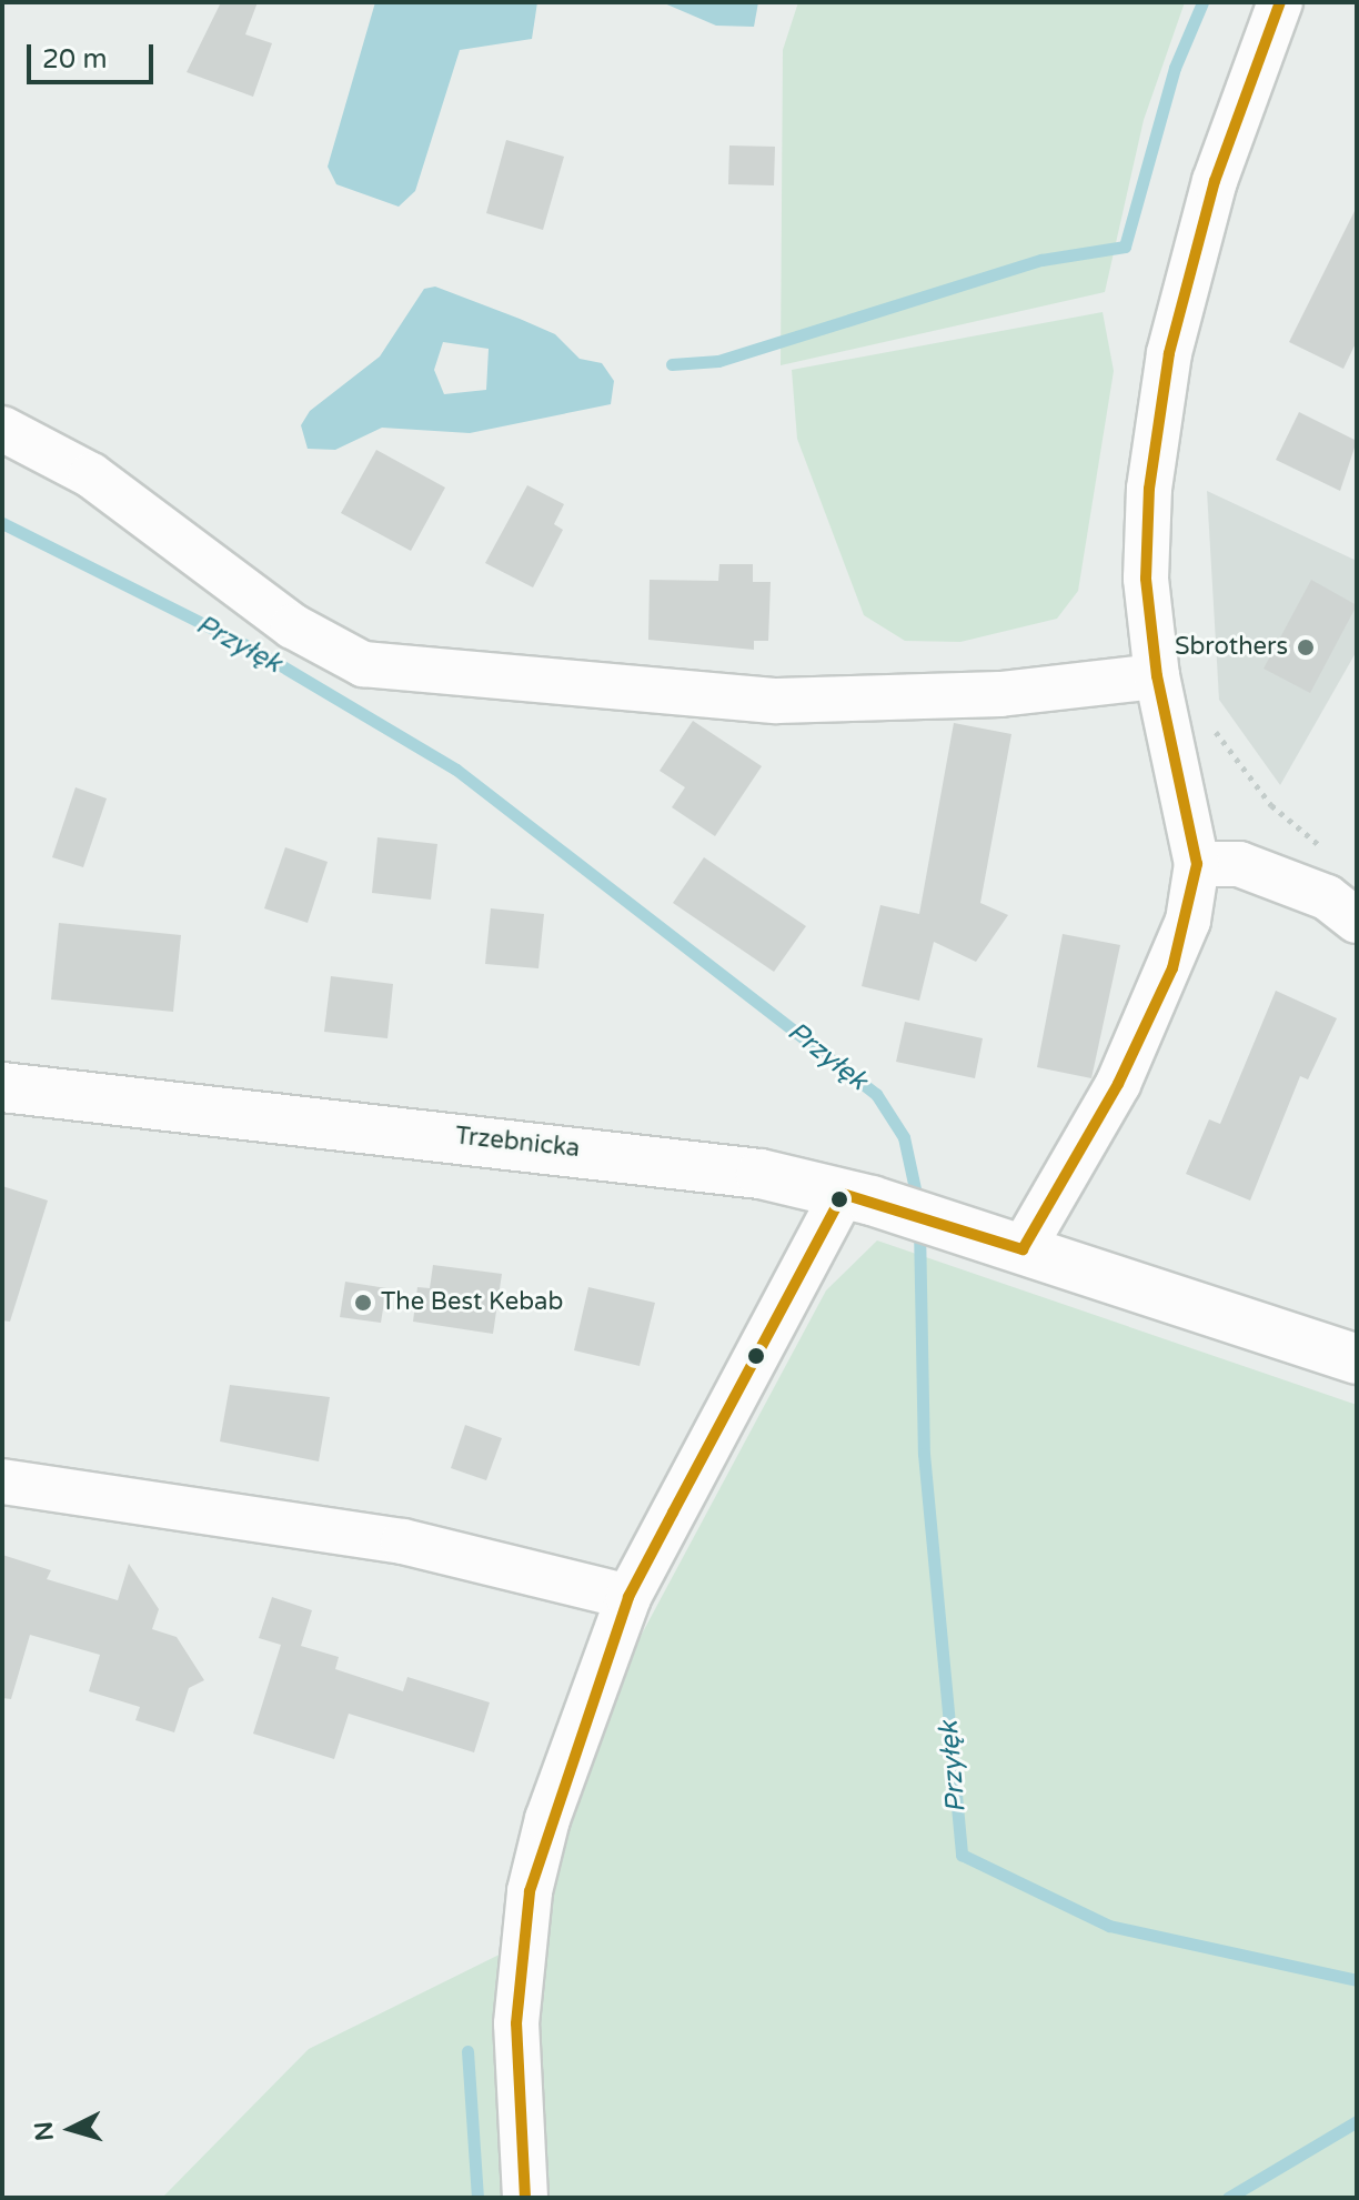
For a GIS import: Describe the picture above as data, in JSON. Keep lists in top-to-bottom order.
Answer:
{
  "streets": {
    "street": ["Trzebnicka"]
  },
  "water": ["Przyłęk"],
  "places": ["Sbrothers", "The Best Kebab"],
  "scale_bar": "20 m",
  "north": "left"
}
